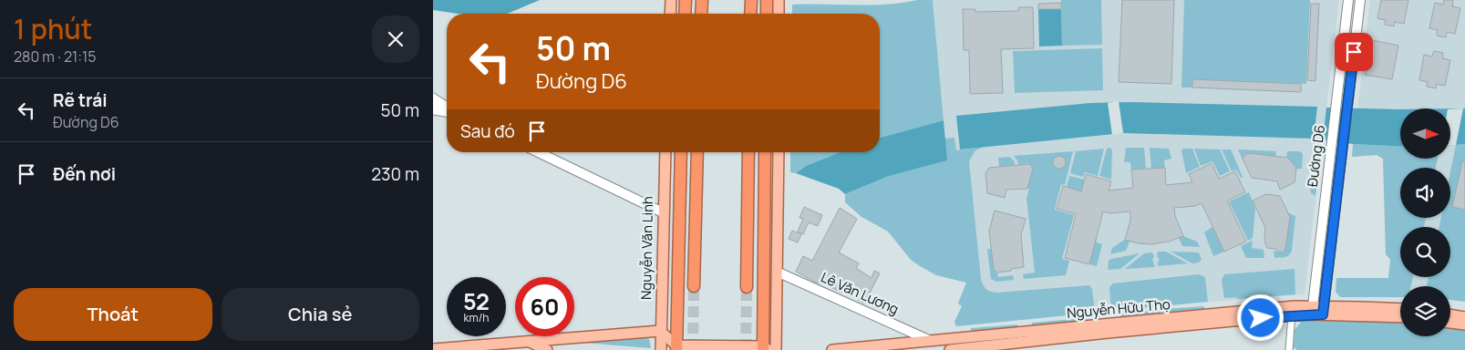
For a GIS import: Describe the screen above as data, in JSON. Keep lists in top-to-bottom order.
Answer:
{
  "streets": {
    "main road": ["Nguyễn Văn Linh", "Nguyễn Hữu Thọ"],
    "street": ["Đường D6", "Lê Văn Lương"]
  },
  "crossings": [
    ["Đường D6", "Nguyễn Hữu Thọ"],
    ["Lê Văn Lương", "Nguyễn Hữu Thọ"]
  ],
  "north": "right",
  "page": {
    "heading": ["1 phút", "280 m · 21:15"],
    "turn": ["50 m", "Đường D6"],
    "list": [
      {
        "name": "Rẽ trái",
        "note": "Đường D6",
        "value": "50 m"
      },
      {
        "name": "Đến nơi",
        "value": "230 m"
      }
    ],
    "then": "Sau đó",
    "speed": "52 km/h",
    "limit": "60",
    "buttons": ["Thoát", "Chia sẻ"]
  }
}
